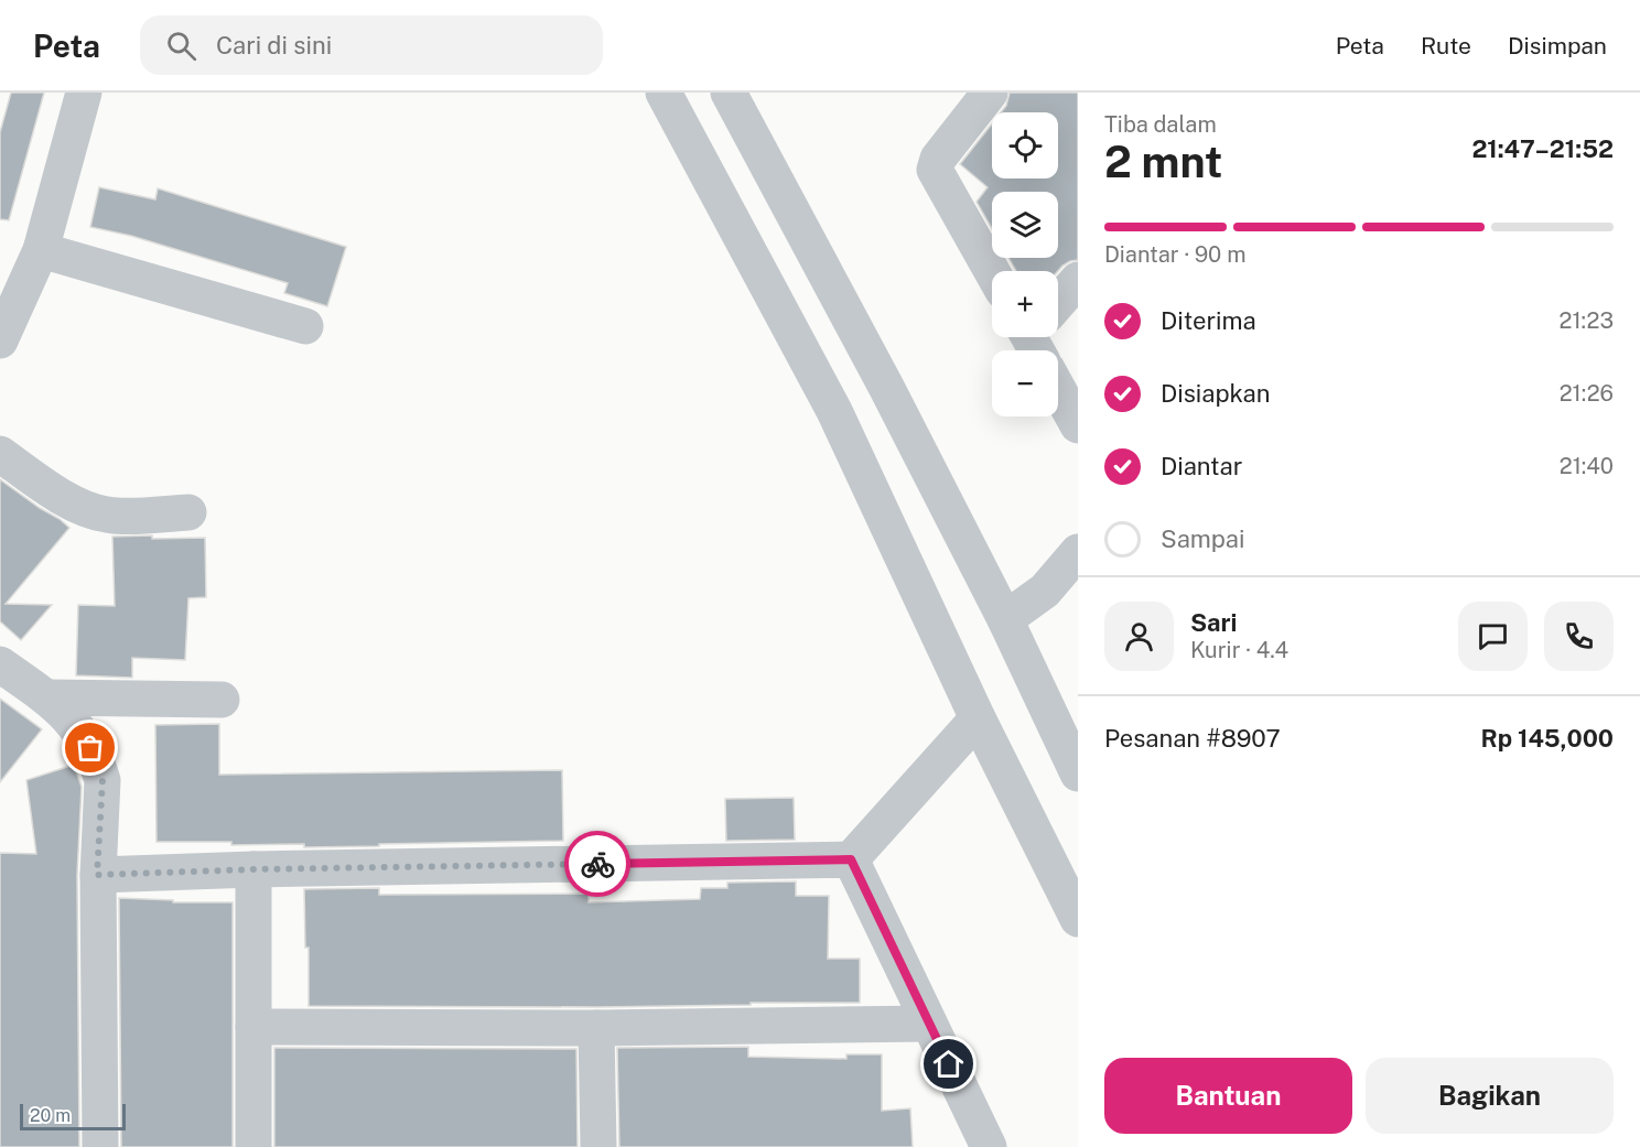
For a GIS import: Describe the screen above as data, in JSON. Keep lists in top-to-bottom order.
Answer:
{
  "scale_bar": "20 m",
  "page": {
    "header": "Peta",
    "search": "Cari di sini",
    "nav": ["Peta", "Rute", "Disimpan"],
    "heading": ["2 mnt", "Tiba dalam", "21:47–21:52"],
    "panel": [
      "Sari",
      "Kurir · 4.4",
      "Pesanan #8907",
      "Rp 145,000"
    ],
    "map_buttons": ["+", "−"],
    "bar": "Diantar · 90 m",
    "list": [
      ["Diterima", "21:23"],
      ["Disiapkan", "21:26"],
      ["Diantar", "21:40"],
      "Sampai"
    ],
    "buttons": ["Bantuan", "Bagikan"],
    "scale": "20 m"
  }
}
